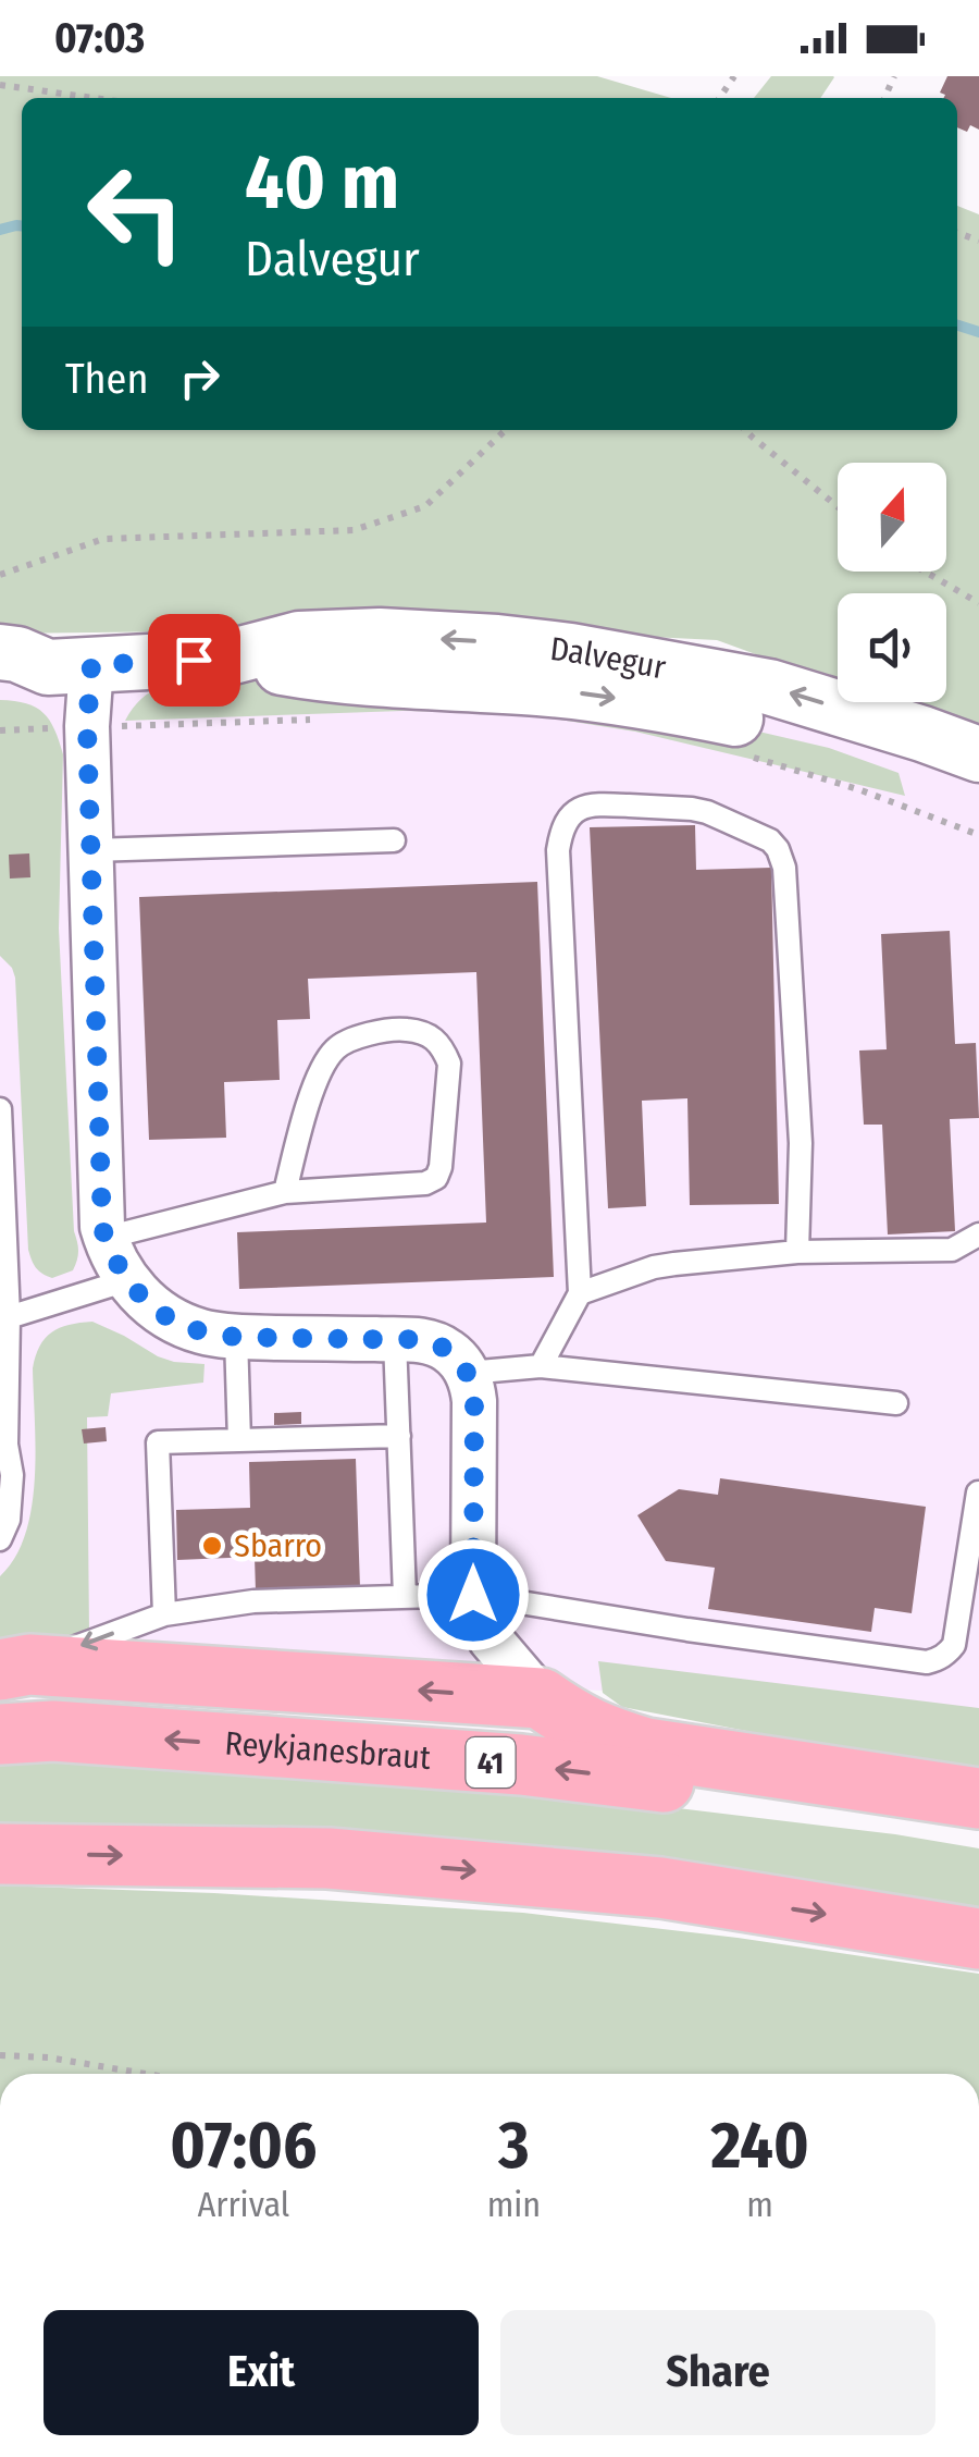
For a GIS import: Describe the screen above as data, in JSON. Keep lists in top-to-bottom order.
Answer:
{
  "streets": {
    "highway": ["Reykjanesbraut", "41"],
    "street": ["Dalvegur"]
  },
  "places": ["Sbarro"],
  "north": "top",
  "page": {
    "status": "07:03",
    "turn": ["40 m", "Dalvegur"],
    "then": "Then",
    "eta": [
      "07:06",
      "Arrival",
      "3",
      "min",
      "240",
      "m"
    ],
    "buttons": ["Exit", "Share"]
  }
}
